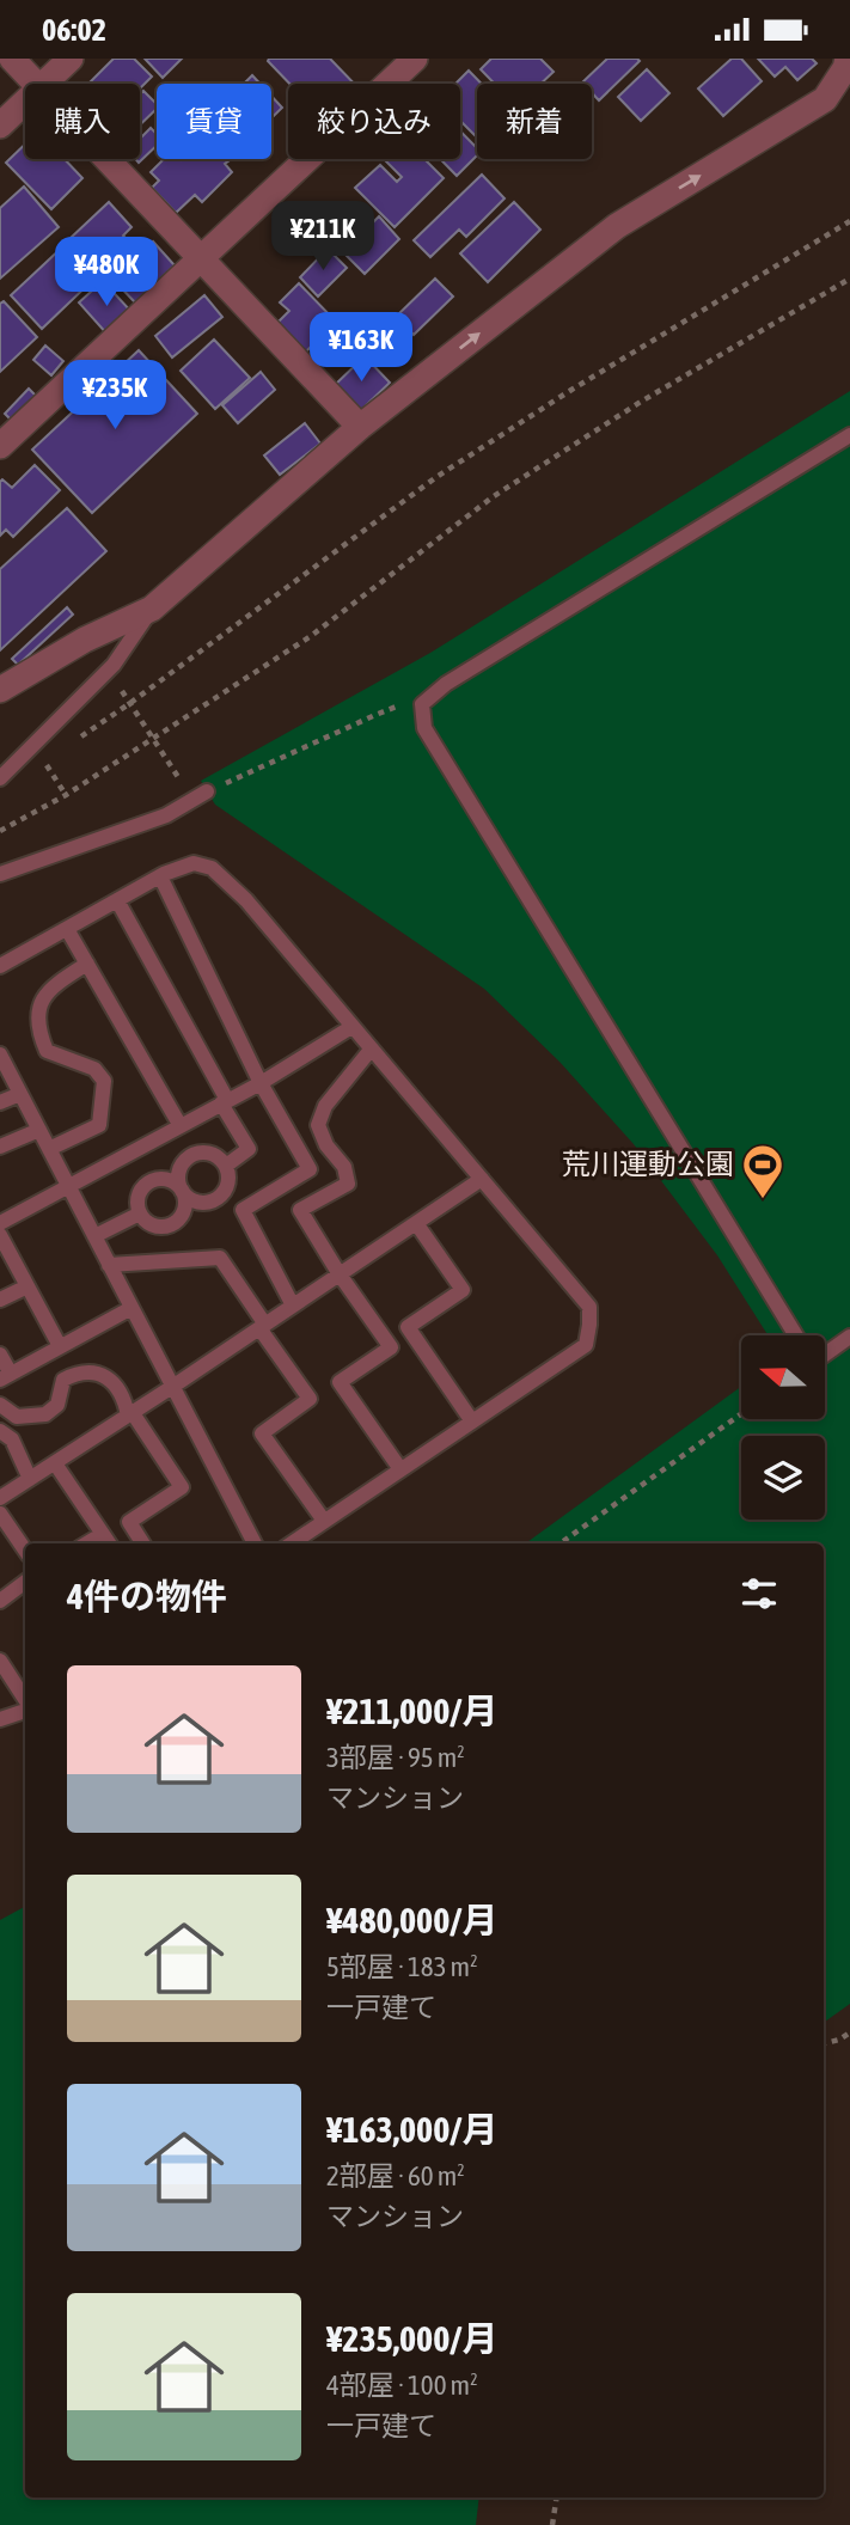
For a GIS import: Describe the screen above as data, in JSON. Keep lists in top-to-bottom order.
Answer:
{
  "places": {
    "sports": ["荒川運動公園"]
  },
  "north": "left",
  "page": {
    "status": "06:02",
    "chip": [
      "購入",
      "賃貸",
      "絞り込み",
      "新着"
    ],
    "price": [
      "¥211K",
      "¥480K",
      "¥163K",
      "¥235K"
    ],
    "heading": "4件の物件",
    "list": [
      {
        "name": "¥211,000/月",
        "note": "3部屋 · 95 m² · マンション"
      },
      {
        "name": "¥480,000/月",
        "note": "5部屋 · 183 m² · 一戸建て"
      },
      {
        "name": "¥163,000/月",
        "note": "2部屋 · 60 m² · マンション"
      },
      {
        "name": "¥235,000/月",
        "note": "4部屋 · 100 m² · 一戸建て"
      }
    ]
  }
}
